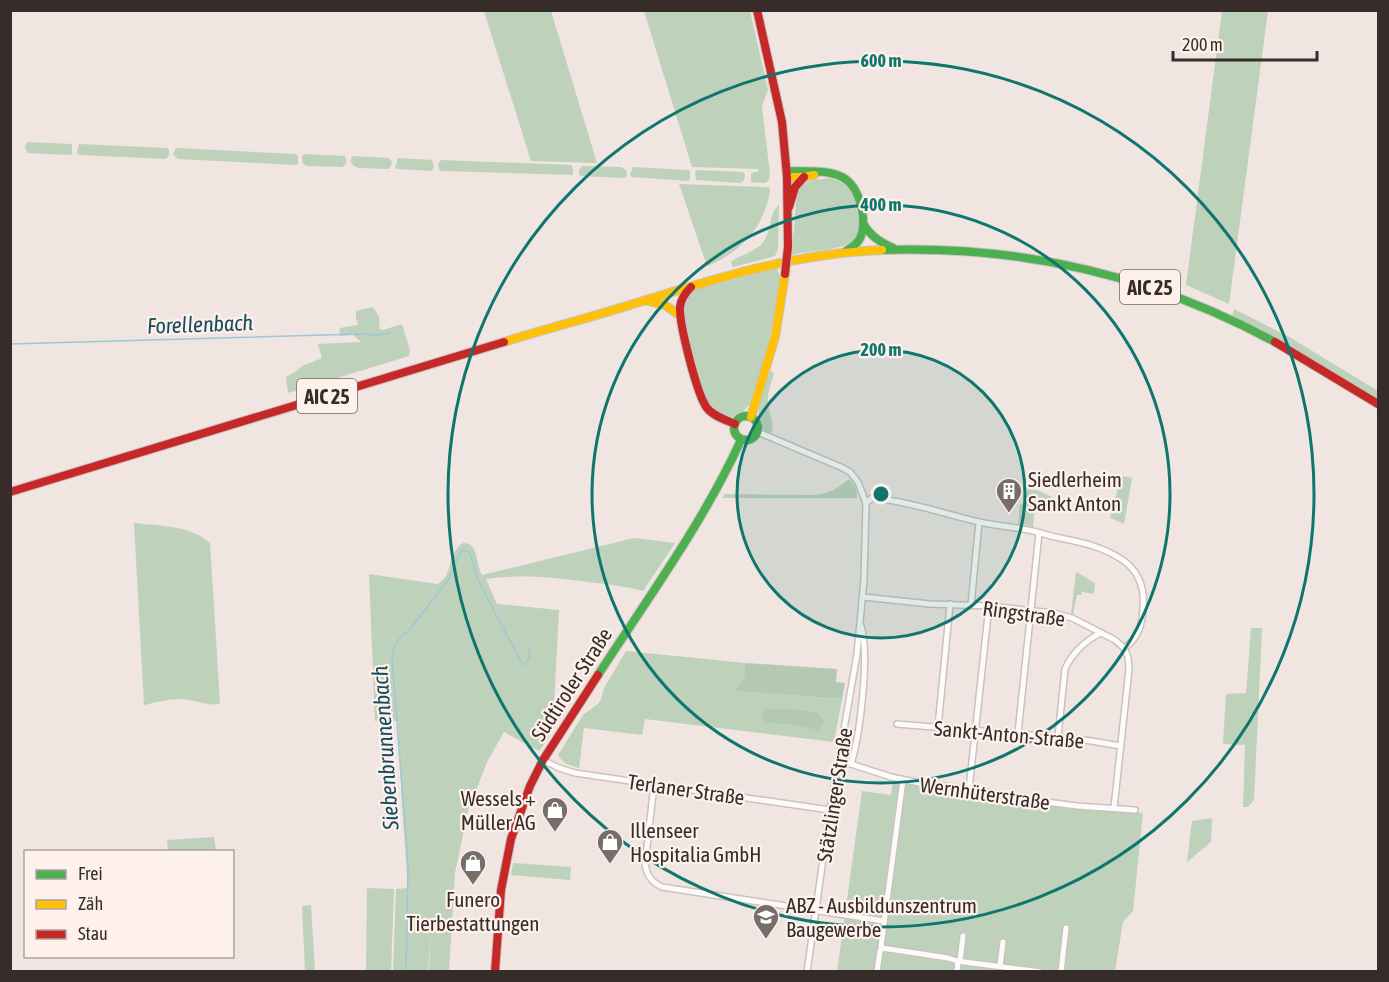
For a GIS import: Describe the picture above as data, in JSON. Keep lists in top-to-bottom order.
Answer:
{
  "streets": {
    "main road": ["AIC 25", "Südtiroler Straße"],
    "street": [
      "Ringstraße",
      "Sankt-Anton-Straße",
      "Terlaner Straße",
      "Wernhüterstraße",
      "Stätzlinger Straße"
    ]
  },
  "crossings": [
    ["Ringstraße", "Stätzlinger Straße"],
    ["Südtiroler Straße", "Terlaner Straße"],
    ["Südtiroler Straße", "Stätzlinger Straße"],
    ["Terlaner Straße", "Stätzlinger Straße"],
    ["Wernhüterstraße", "Stätzlinger Straße"]
  ],
  "water": ["Forellenbach", "Siebenbrunnenbach"],
  "places": {
    "building": ["Siedlerheim Sankt Anton"],
    "shop": ["Wessels + Müller AG", "Illenseer Hospitalia GmbH", "Funero Tierbestattungen"],
    "school or university": ["ABZ - Ausbildunszentrum Baugewerbe"]
  },
  "legend": ["Frei", "Zäh", "Stau"],
  "scale_bar": "200 m",
  "rings": ["600 m", "400 m", "200 m"]
}
